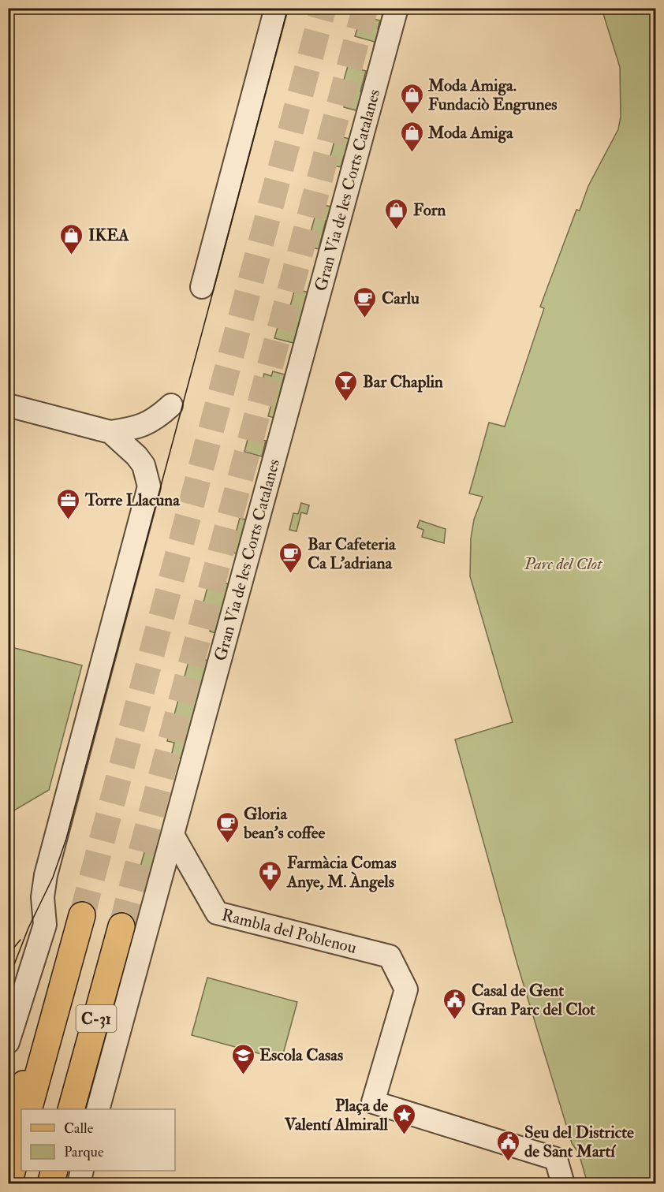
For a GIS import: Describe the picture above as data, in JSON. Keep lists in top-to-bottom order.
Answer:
{
  "streets": {
    "main road": ["C-31"],
    "street": ["Gran Via de les Corts Catalanes", "Rambla del Poblenou"]
  },
  "crossings": [
    ["Gran Via de les Corts Catalanes", "Rambla del Poblenou"]
  ],
  "parks": ["Parc del Clot"],
  "places": {
    "shop": [
      "Moda Amiga. Fundaciò Engrunes",
      "Moda Amiga",
      "Forn",
      "IKEA"
    ],
    "cafe": ["Carlu", "Bar Cafeteria Ca L'adriana", "Gloria bean's coffee"],
    "bar": ["Bar Chaplin"],
    "office": ["Torre Llacuna"],
    "pharmacy": ["Farmàcia Comas Anye, M. Àngels"],
    "public building": ["Casal de Gent Gran Parc del Clot", "Seu del Districte de Sant Martí"],
    "school or university": ["Escola Casas"],
    "place": ["Plaça de Valentí Almirall"]
  },
  "legend": ["Calle", "Parque"]
}
